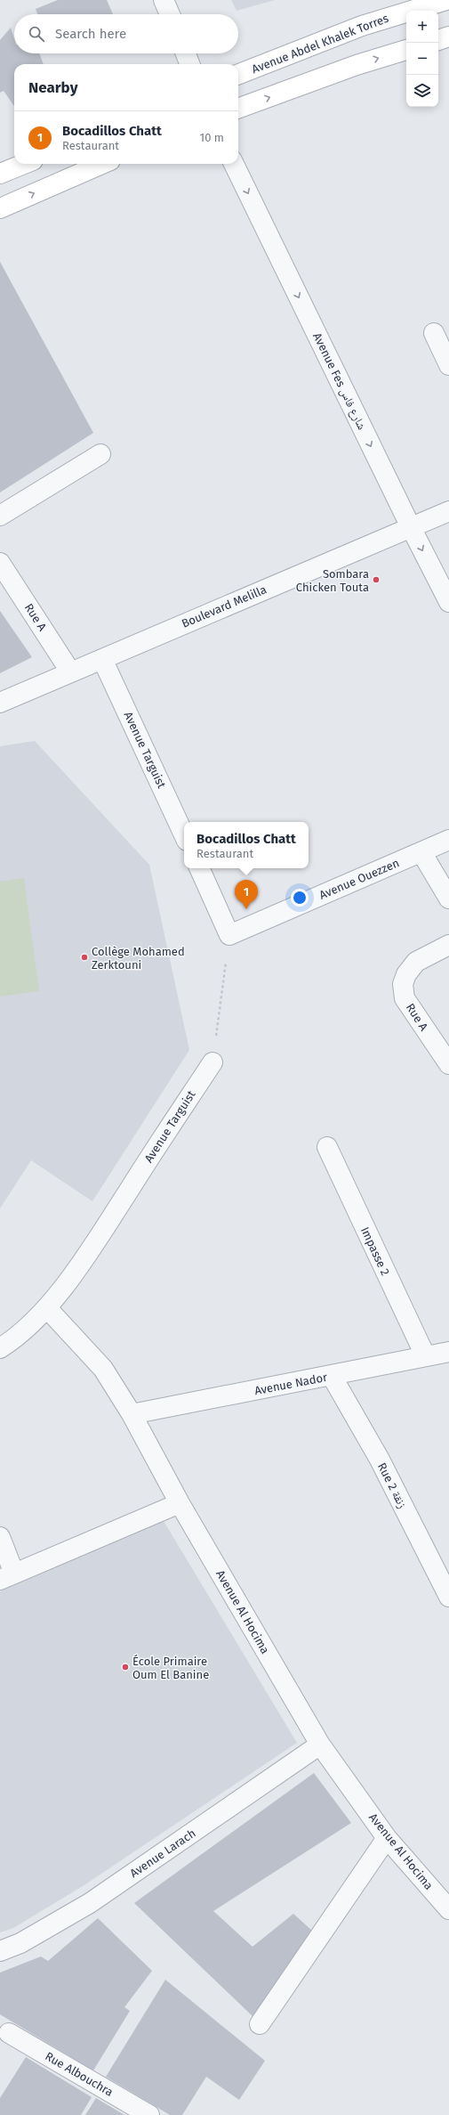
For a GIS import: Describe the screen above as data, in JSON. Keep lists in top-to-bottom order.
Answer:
{
  "streets": {
    "main road": ["Avenue Abdel Khalek Torres"],
    "street": [
      "Avenue Fes شارع فاس",
      "Boulevard Melilla",
      "Rue A",
      "Avenue Targuist",
      "Avenue Ouezzen",
      "Impasse 2",
      "Avenue Nador",
      "Rue 2 زنقة",
      "Avenue Al Hocima",
      "Avenue Larach",
      "Rue Albouchra"
    ]
  },
  "crossings": [
    ["Avenue Fes شارع فاس", "Boulevard Melilla"],
    ["Boulevard Melilla", "Rue A"],
    ["Boulevard Melilla", "Avenue Targuist"],
    ["Avenue Targuist", "Avenue Al Hocima"],
    ["Impasse 2", "Avenue Nador"],
    ["Avenue Nador", "Rue 2 زنقة"],
    ["Avenue Nador", "Avenue Al Hocima"],
    ["Avenue Al Hocima", "Avenue Larach"]
  ],
  "one_way": ["Avenue Fes شارع فاس"],
  "places": ["Sombara Chicken Touta", "Collège Mohamed Zerktouni", "École Primaire Oum El Banine"],
  "page": {
    "map_buttons": ["+", "−"],
    "search": "Search here",
    "heading": "Nearby",
    "list": [
      {
        "mark": "1",
        "name": "Bocadillos Chatt",
        "note": "Restaurant",
        "value": "10 m"
      }
    ],
    "popup": ["Bocadillos Chatt", "Restaurant"],
    "pins": "1"
  }
}
